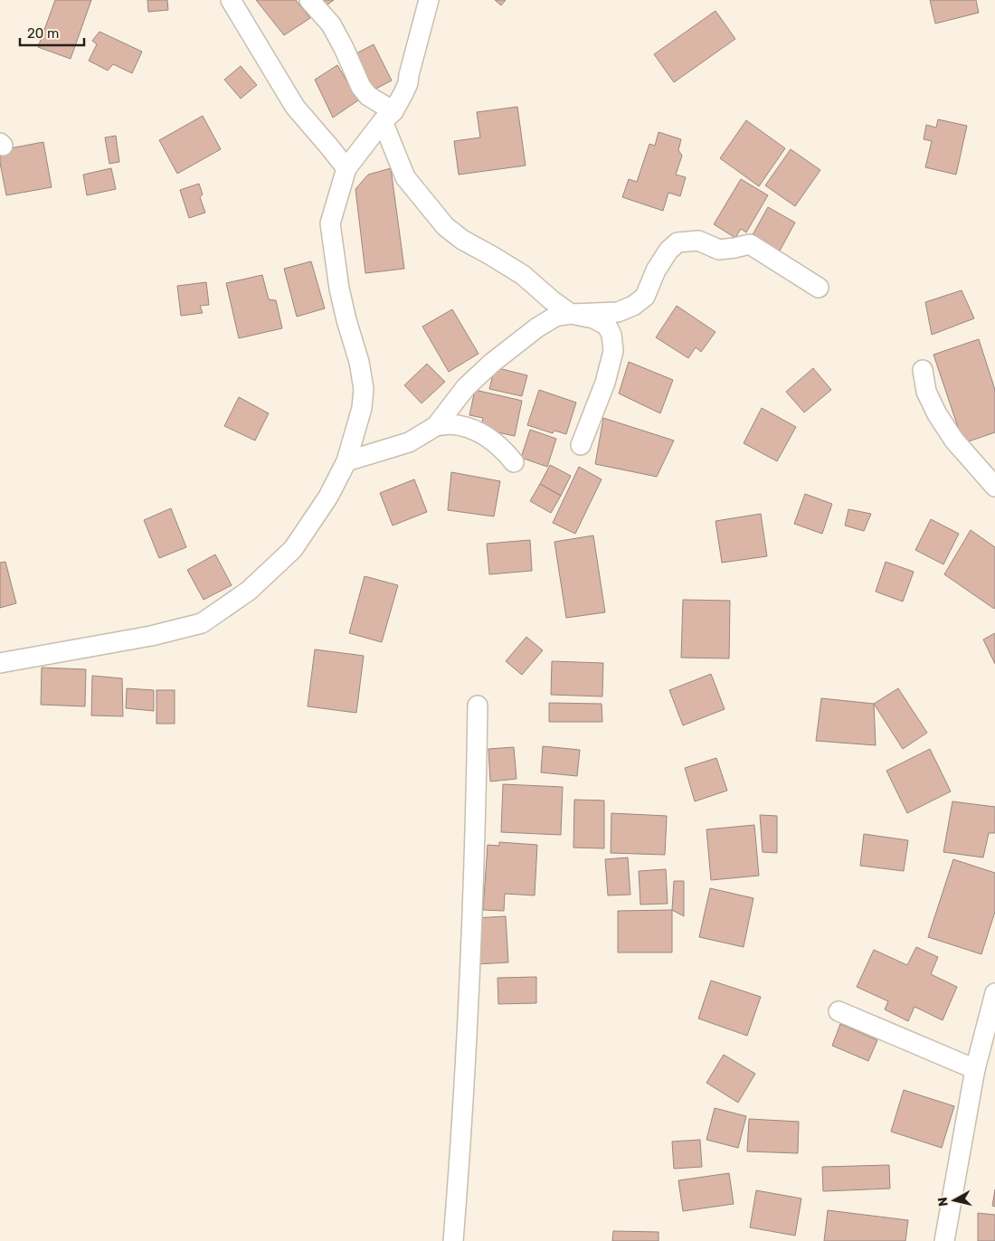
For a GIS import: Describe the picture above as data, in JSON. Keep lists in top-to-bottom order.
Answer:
{
  "scale_bar": "20 m",
  "north": "left"
}
